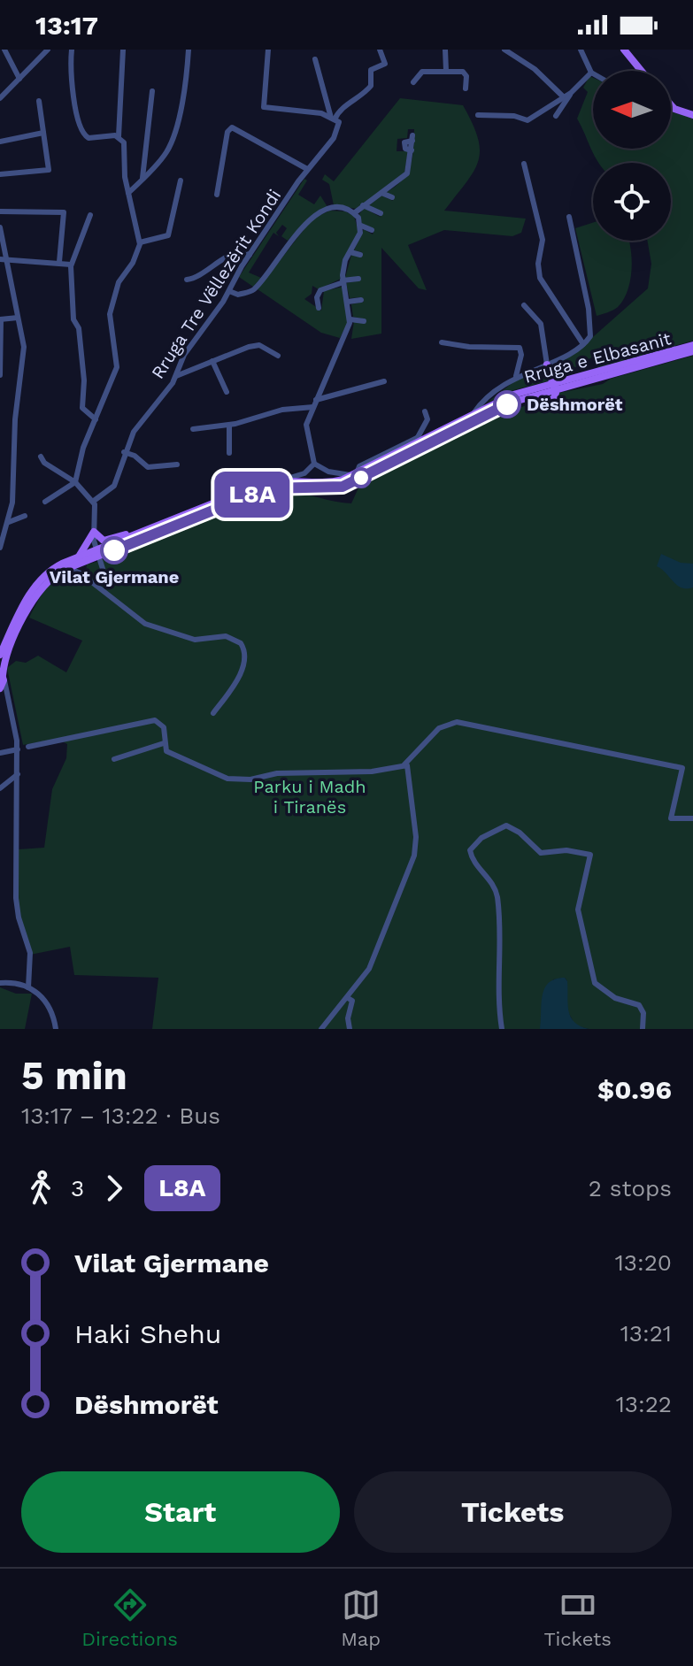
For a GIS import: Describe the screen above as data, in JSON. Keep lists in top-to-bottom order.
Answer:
{
  "streets": {
    "main road": ["Rruga e Elbasanit"],
    "street": ["Rruga Tre Vëllezërit Kondi"]
  },
  "parks": ["Parku i Madh i Tiranës"],
  "places": ["Dëshmorët", "Vilat Gjermane"],
  "lines": ["bus line L8A"],
  "north": "left",
  "page": {
    "status": "13:17",
    "on_map": "L8A",
    "heading": ["5 min", "13:17 – 13:22 · Bus", "$0.96"],
    "legs": ["3", "L8A", "2 stops"],
    "list": [
      {
        "name": "Vilat Gjermane",
        "value": "13:20"
      },
      {
        "name": "Haki Shehu",
        "value": "13:21"
      },
      {
        "name": "Dëshmorët",
        "value": "13:22"
      }
    ],
    "buttons": ["Start", "Tickets"],
    "tabs": ["Directions", "Map", "Tickets"]
  }
}
